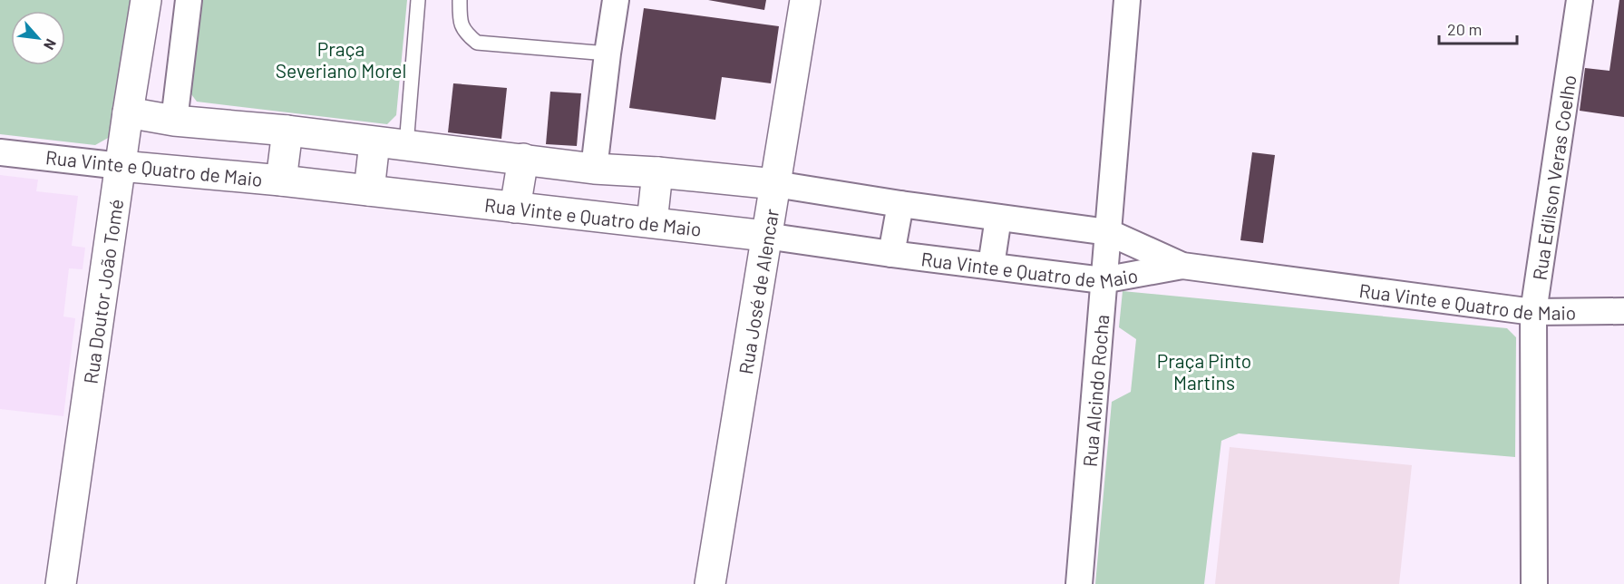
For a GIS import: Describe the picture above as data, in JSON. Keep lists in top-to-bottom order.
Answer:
{
  "streets": {
    "street": [
      "Rua Vinte e Quatro de Maio",
      "Rua Edilson Veras Coelho",
      "Rua Doutor João Tomé",
      "Rua José de Alencar",
      "Rua Alcindo Rocha"
    ]
  },
  "crossings": [
    ["Rua Vinte e Quatro de Maio", "Rua Edilson Veras Coelho"],
    ["Rua Vinte e Quatro de Maio", "Rua Doutor João Tomé"],
    ["Rua Vinte e Quatro de Maio", "Rua José de Alencar"],
    ["Rua Vinte e Quatro de Maio", "Rua Alcindo Rocha"]
  ],
  "parks": ["Praça Severiano Morel", "Praça Pinto Martins"],
  "scale_bar": "20 m",
  "north": "bottom right"
}
